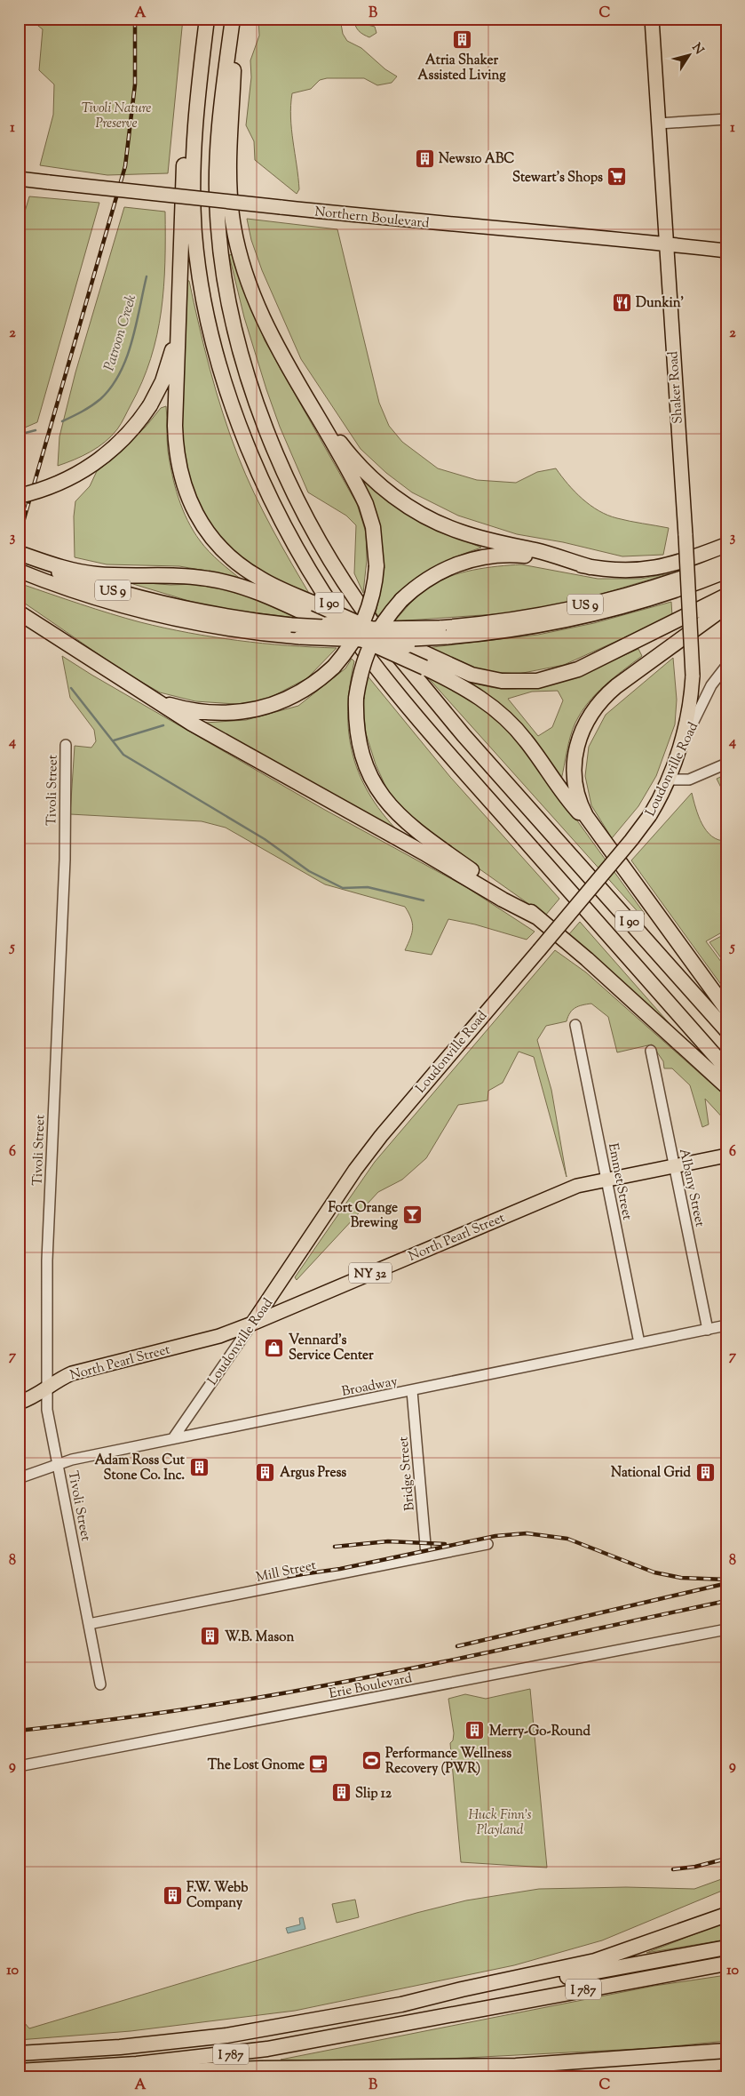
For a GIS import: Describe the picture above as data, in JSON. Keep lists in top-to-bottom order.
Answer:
{
  "streets": {
    "highway": ["I 90", "I 787"],
    "main road": [
      "Northern Boulevard",
      "Shaker Road",
      "US 9",
      "Loudonville Road",
      "North Pearl Street",
      "NY 32"
    ],
    "street": [
      "Tivoli Street",
      "Emmet Street",
      "Albany Street",
      "Broadway",
      "Bridge Street",
      "Mill Street",
      "Erie Boulevard"
    ]
  },
  "crossings": [
    ["Northern Boulevard", "Shaker Road"],
    ["Shaker Road", "Loudonville Road"],
    ["Loudonville Road", "North Pearl Street"],
    ["Loudonville Road", "Broadway"],
    ["Tivoli Street", "North Pearl Street"],
    ["Tivoli Street", "Broadway"],
    ["Tivoli Street", "Mill Street"],
    ["Emmet Street", "North Pearl Street"],
    ["Emmet Street", "Broadway"],
    ["Albany Street", "North Pearl Street"],
    ["Albany Street", "Broadway"],
    ["Broadway", "Bridge Street"],
    ["Bridge Street", "Mill Street"]
  ],
  "water": ["Patroon Creek"],
  "parks": ["Tivoli Nature Preserve", "Huck Finn's Playland"],
  "places": {
    "building": [
      "Atria Shaker Assisted Living",
      "News10 ABC",
      "Adam Ross Cut Stone Co. Inc.",
      "Argus Press",
      "National Grid",
      "W.B. Mason",
      "Merry-Go-Round",
      "Slip 12",
      "F.W. Webb Company"
    ],
    "supermarket": ["Stewart's Shops"],
    "restaurant": ["Dunkin'"],
    "bar": ["Fort Orange Brewing"],
    "shop": ["Vennard's Service Center"],
    "sports": ["Performance Wellness Recovery (PWR)"],
    "cafe": ["The Lost Gnome"]
  },
  "north": "top right",
  "grid": {
    "columns": ["A", "B", "C"],
    "rows": [
      "1",
      "2",
      "3",
      "4",
      "5",
      "6",
      "7",
      "8",
      "9",
      "10"
    ]
  }
}
